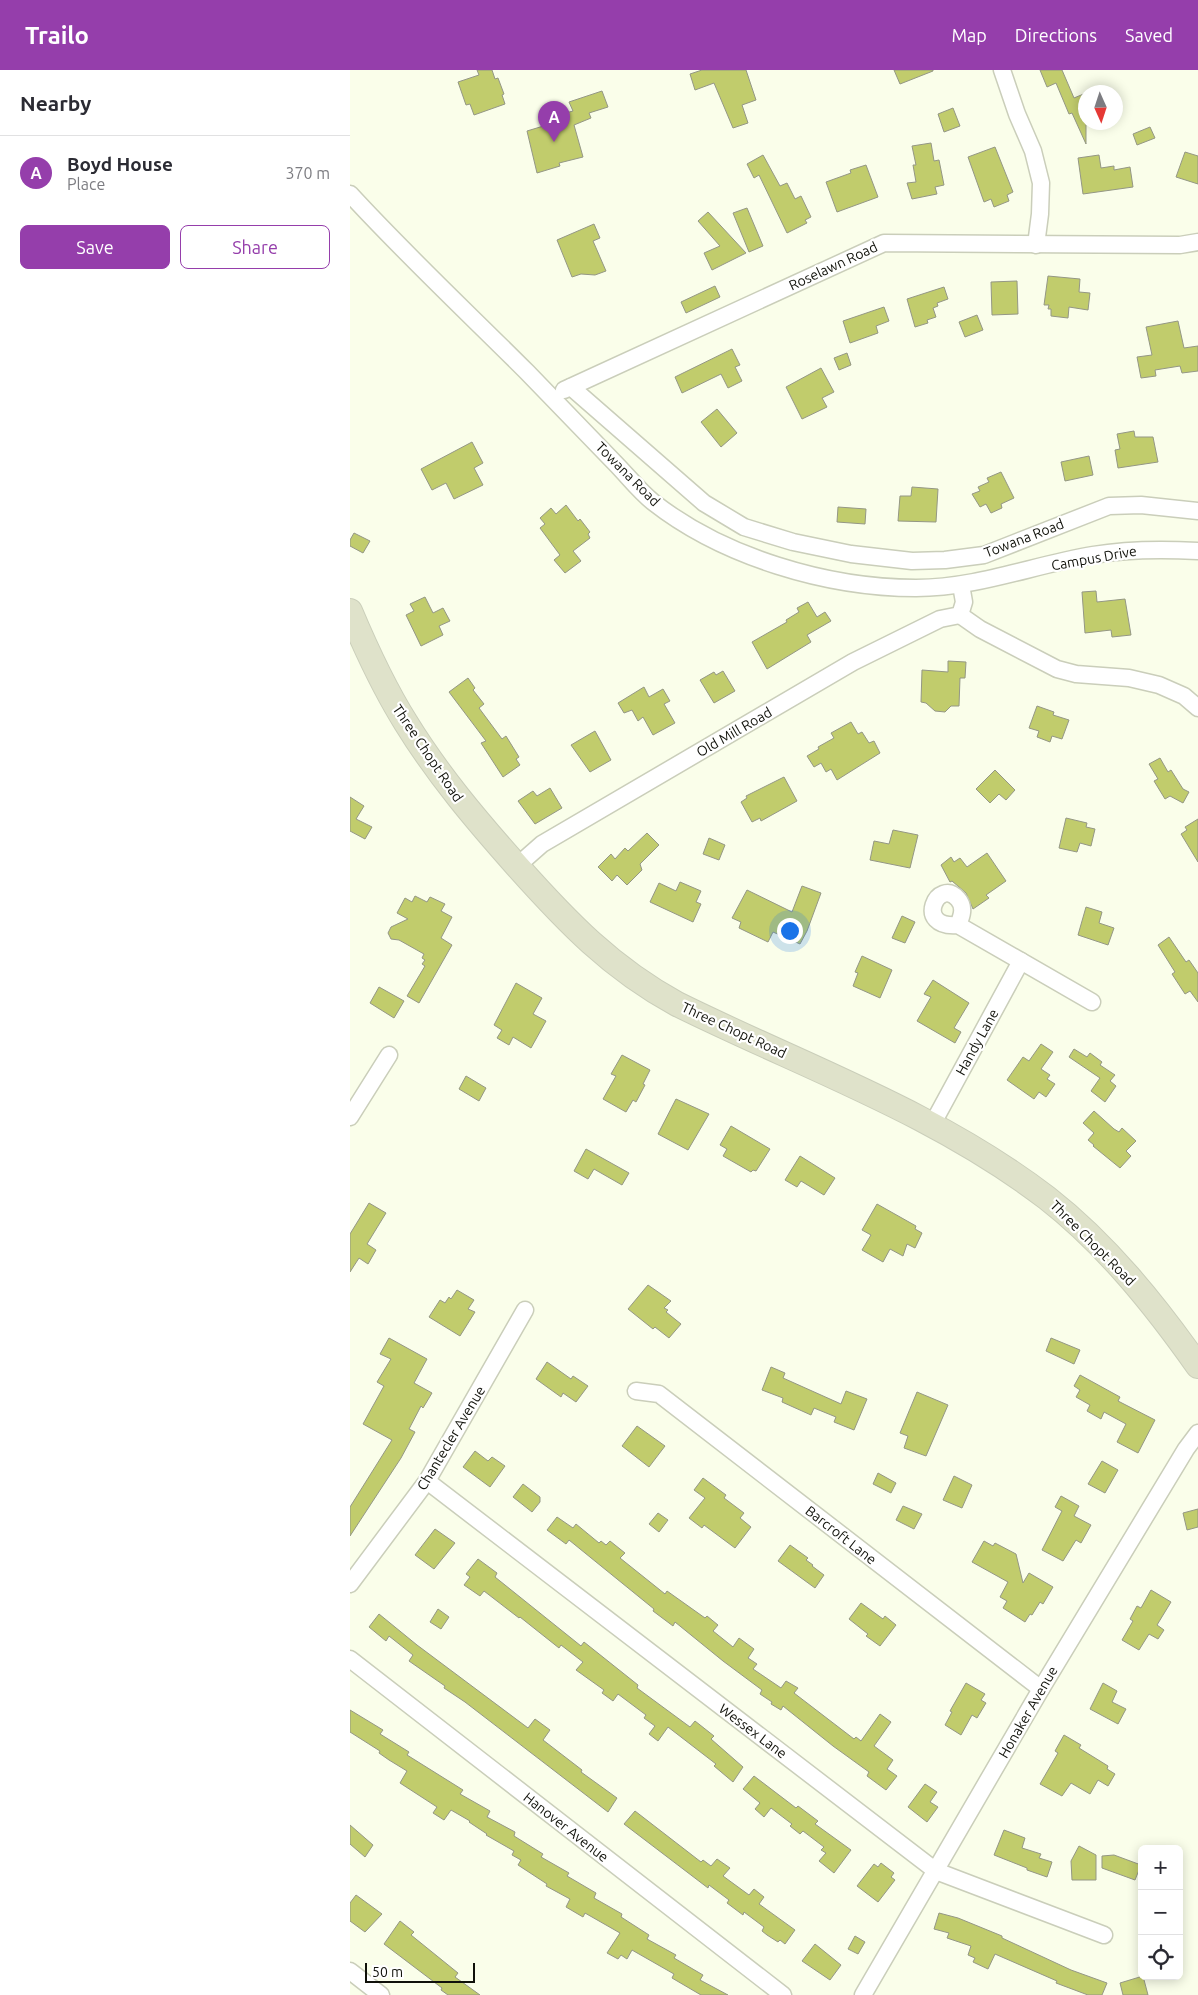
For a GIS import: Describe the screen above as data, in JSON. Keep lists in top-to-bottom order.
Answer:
{
  "streets": {
    "main road": ["Three Chopt Road"],
    "street": [
      "Roselawn Road",
      "Towana Road",
      "Campus Drive",
      "Old Mill Road",
      "Handy Lane",
      "Chantecler Avenue",
      "Barcroft Lane",
      "Honaker Avenue",
      "Wessex Lane",
      "Hanover Avenue"
    ]
  },
  "crossings": [
    ["Roselawn Road", "Towana Road"],
    ["Towana Road", "Campus Drive"],
    ["Old Mill Road", "Three Chopt Road"],
    ["Three Chopt Road", "Handy Lane"],
    ["Chantecler Avenue", "Wessex Lane"],
    ["Barcroft Lane", "Honaker Avenue"],
    ["Honaker Avenue", "Wessex Lane"]
  ],
  "scale_bar": "50 m",
  "north": "bottom",
  "page": {
    "header": "Trailo",
    "nav": ["Map", "Directions", "Saved"],
    "heading": "Nearby",
    "pins": "A",
    "list": [
      {
        "mark": "A",
        "name": "Boyd House",
        "note": "Place",
        "value": "370 m"
      }
    ],
    "buttons": ["Save", "Share"],
    "map_buttons": ["+", "−"],
    "scale": "50 m"
  }
}
